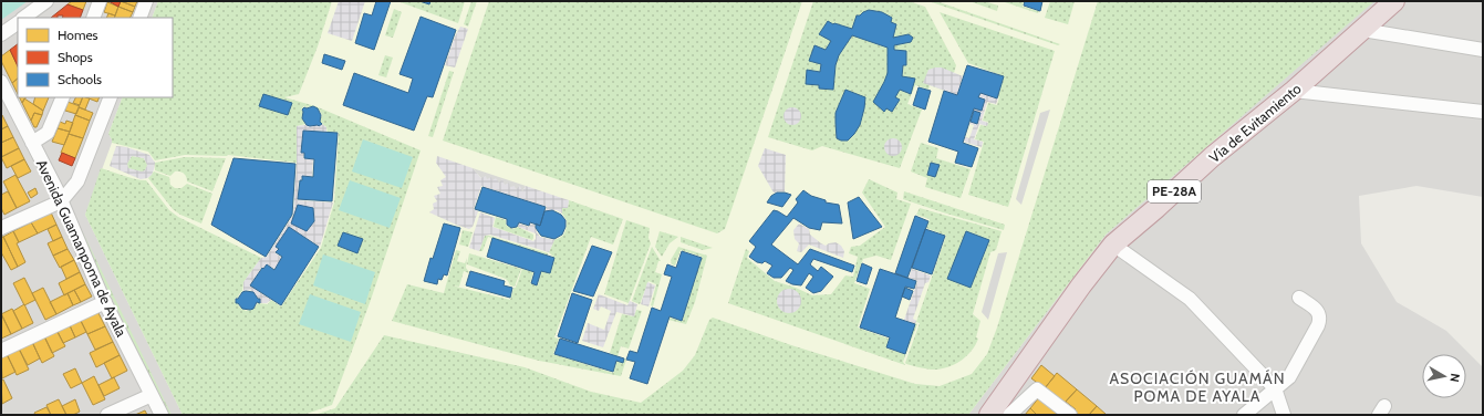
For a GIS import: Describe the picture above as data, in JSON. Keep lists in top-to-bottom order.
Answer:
{
  "streets": {
    "highway": ["Vía de Evitamiento", "PE-28A"],
    "street": ["Avenida Guamanpoma de Ayala"]
  },
  "districts": ["ASOCIACIÓN GUAMÁN POMA DE AYALA"],
  "legend": ["Homes", "Shops", "Schools"],
  "north": "right"
}
